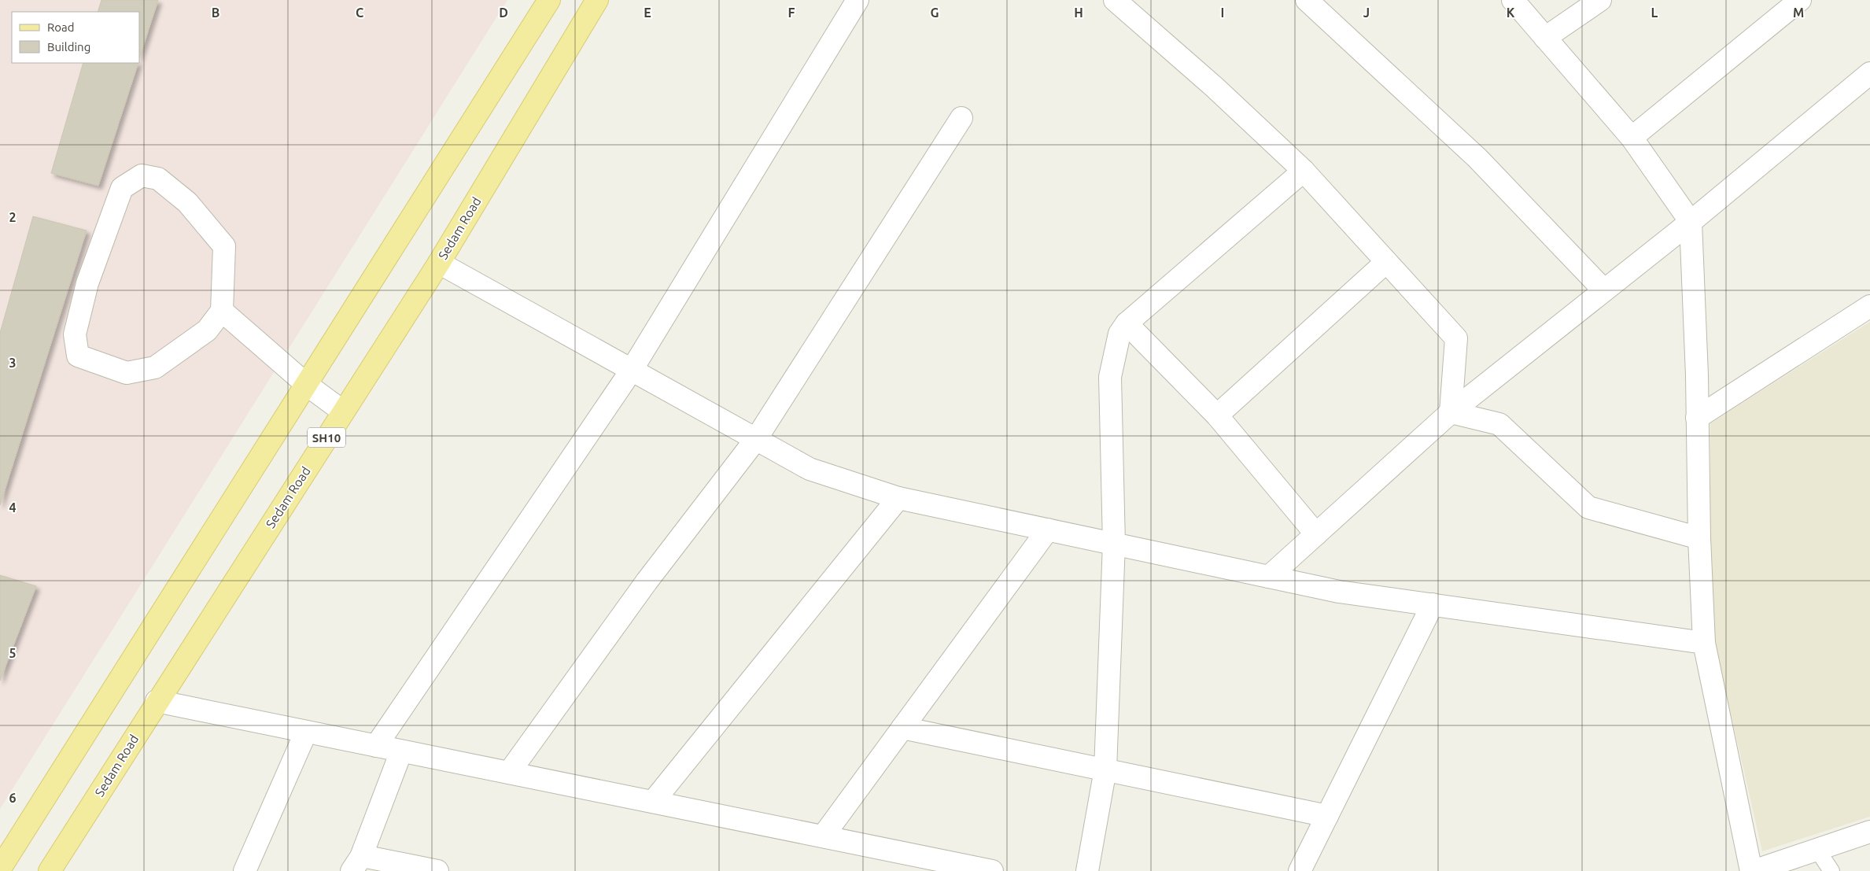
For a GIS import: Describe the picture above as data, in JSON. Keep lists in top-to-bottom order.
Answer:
{
  "streets": {
    "main road": ["Sedam Road", "SH10"]
  },
  "legend": ["Road", "Building"],
  "grid": {
    "columns": [
      "B",
      "C",
      "D",
      "E",
      "F",
      "G",
      "H",
      "I",
      "J",
      "K",
      "L",
      "M"
    ],
    "rows": [
      "2",
      "3",
      "4",
      "5",
      "6"
    ]
  }
}
